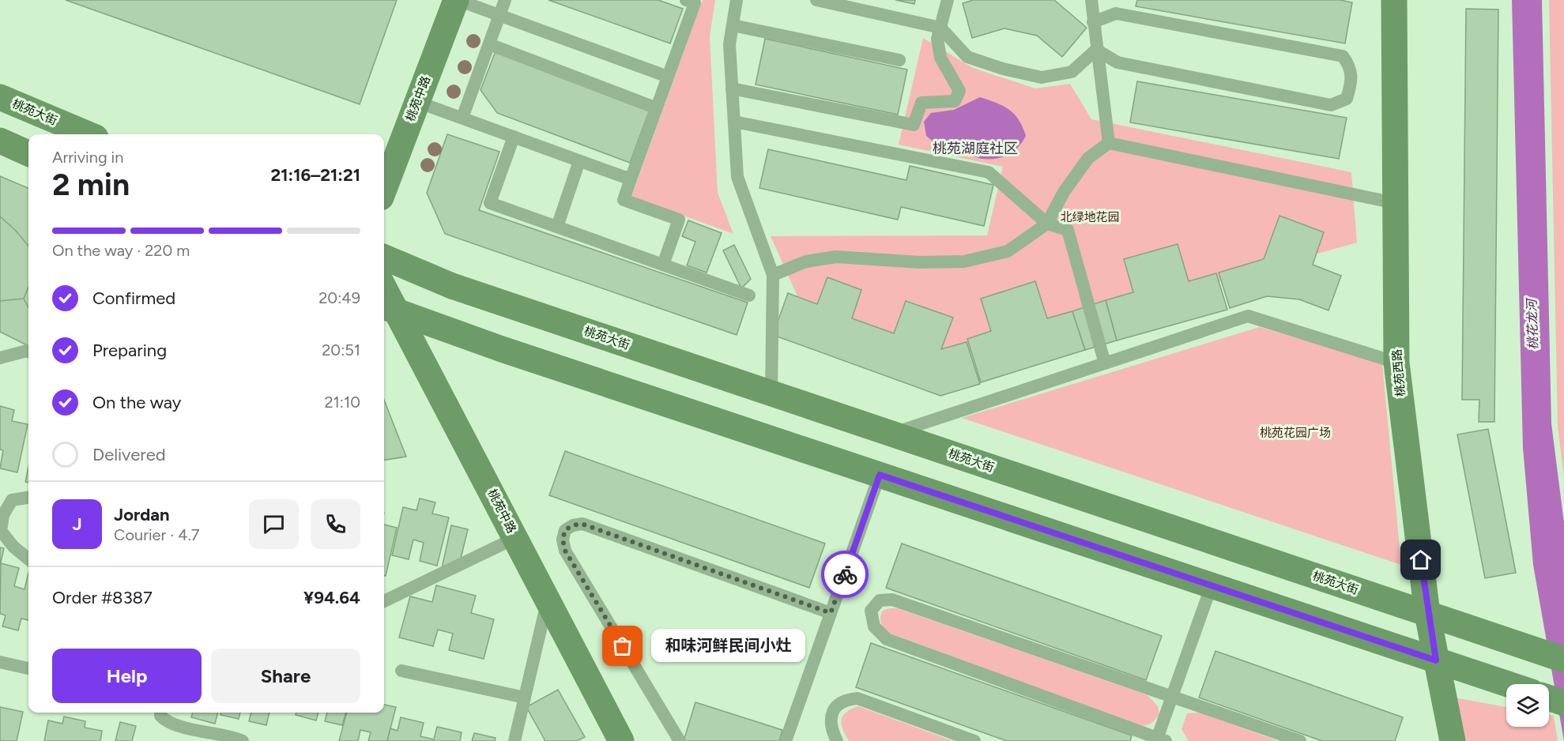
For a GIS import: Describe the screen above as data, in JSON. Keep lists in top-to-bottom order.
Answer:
{
  "streets": {
    "main road": ["桃苑中路", "桃苑大街", "桃苑西路"]
  },
  "crossings": [
    ["桃苑大街", "桃苑西路"]
  ],
  "districts": ["桃苑湖庭社区"],
  "water": ["桃花龙河"],
  "parks": ["北绿地花园", "桃苑花园广场"],
  "places": ["和味河鲜民间小灶"],
  "page": {
    "heading": ["2 min", "Arriving in", "21:16–21:21"],
    "panel": [
      "Jordan",
      "Courier · 4.7",
      "Order #8387",
      "¥94.64"
    ],
    "bar": "On the way · 220 m",
    "list": [
      ["Confirmed", "20:49"],
      ["Preparing", "20:51"],
      ["On the way", "21:10"],
      "Delivered"
    ],
    "round": "J",
    "bubble": "和味河鲜民间小灶",
    "buttons": ["Help", "Share"]
  }
}
